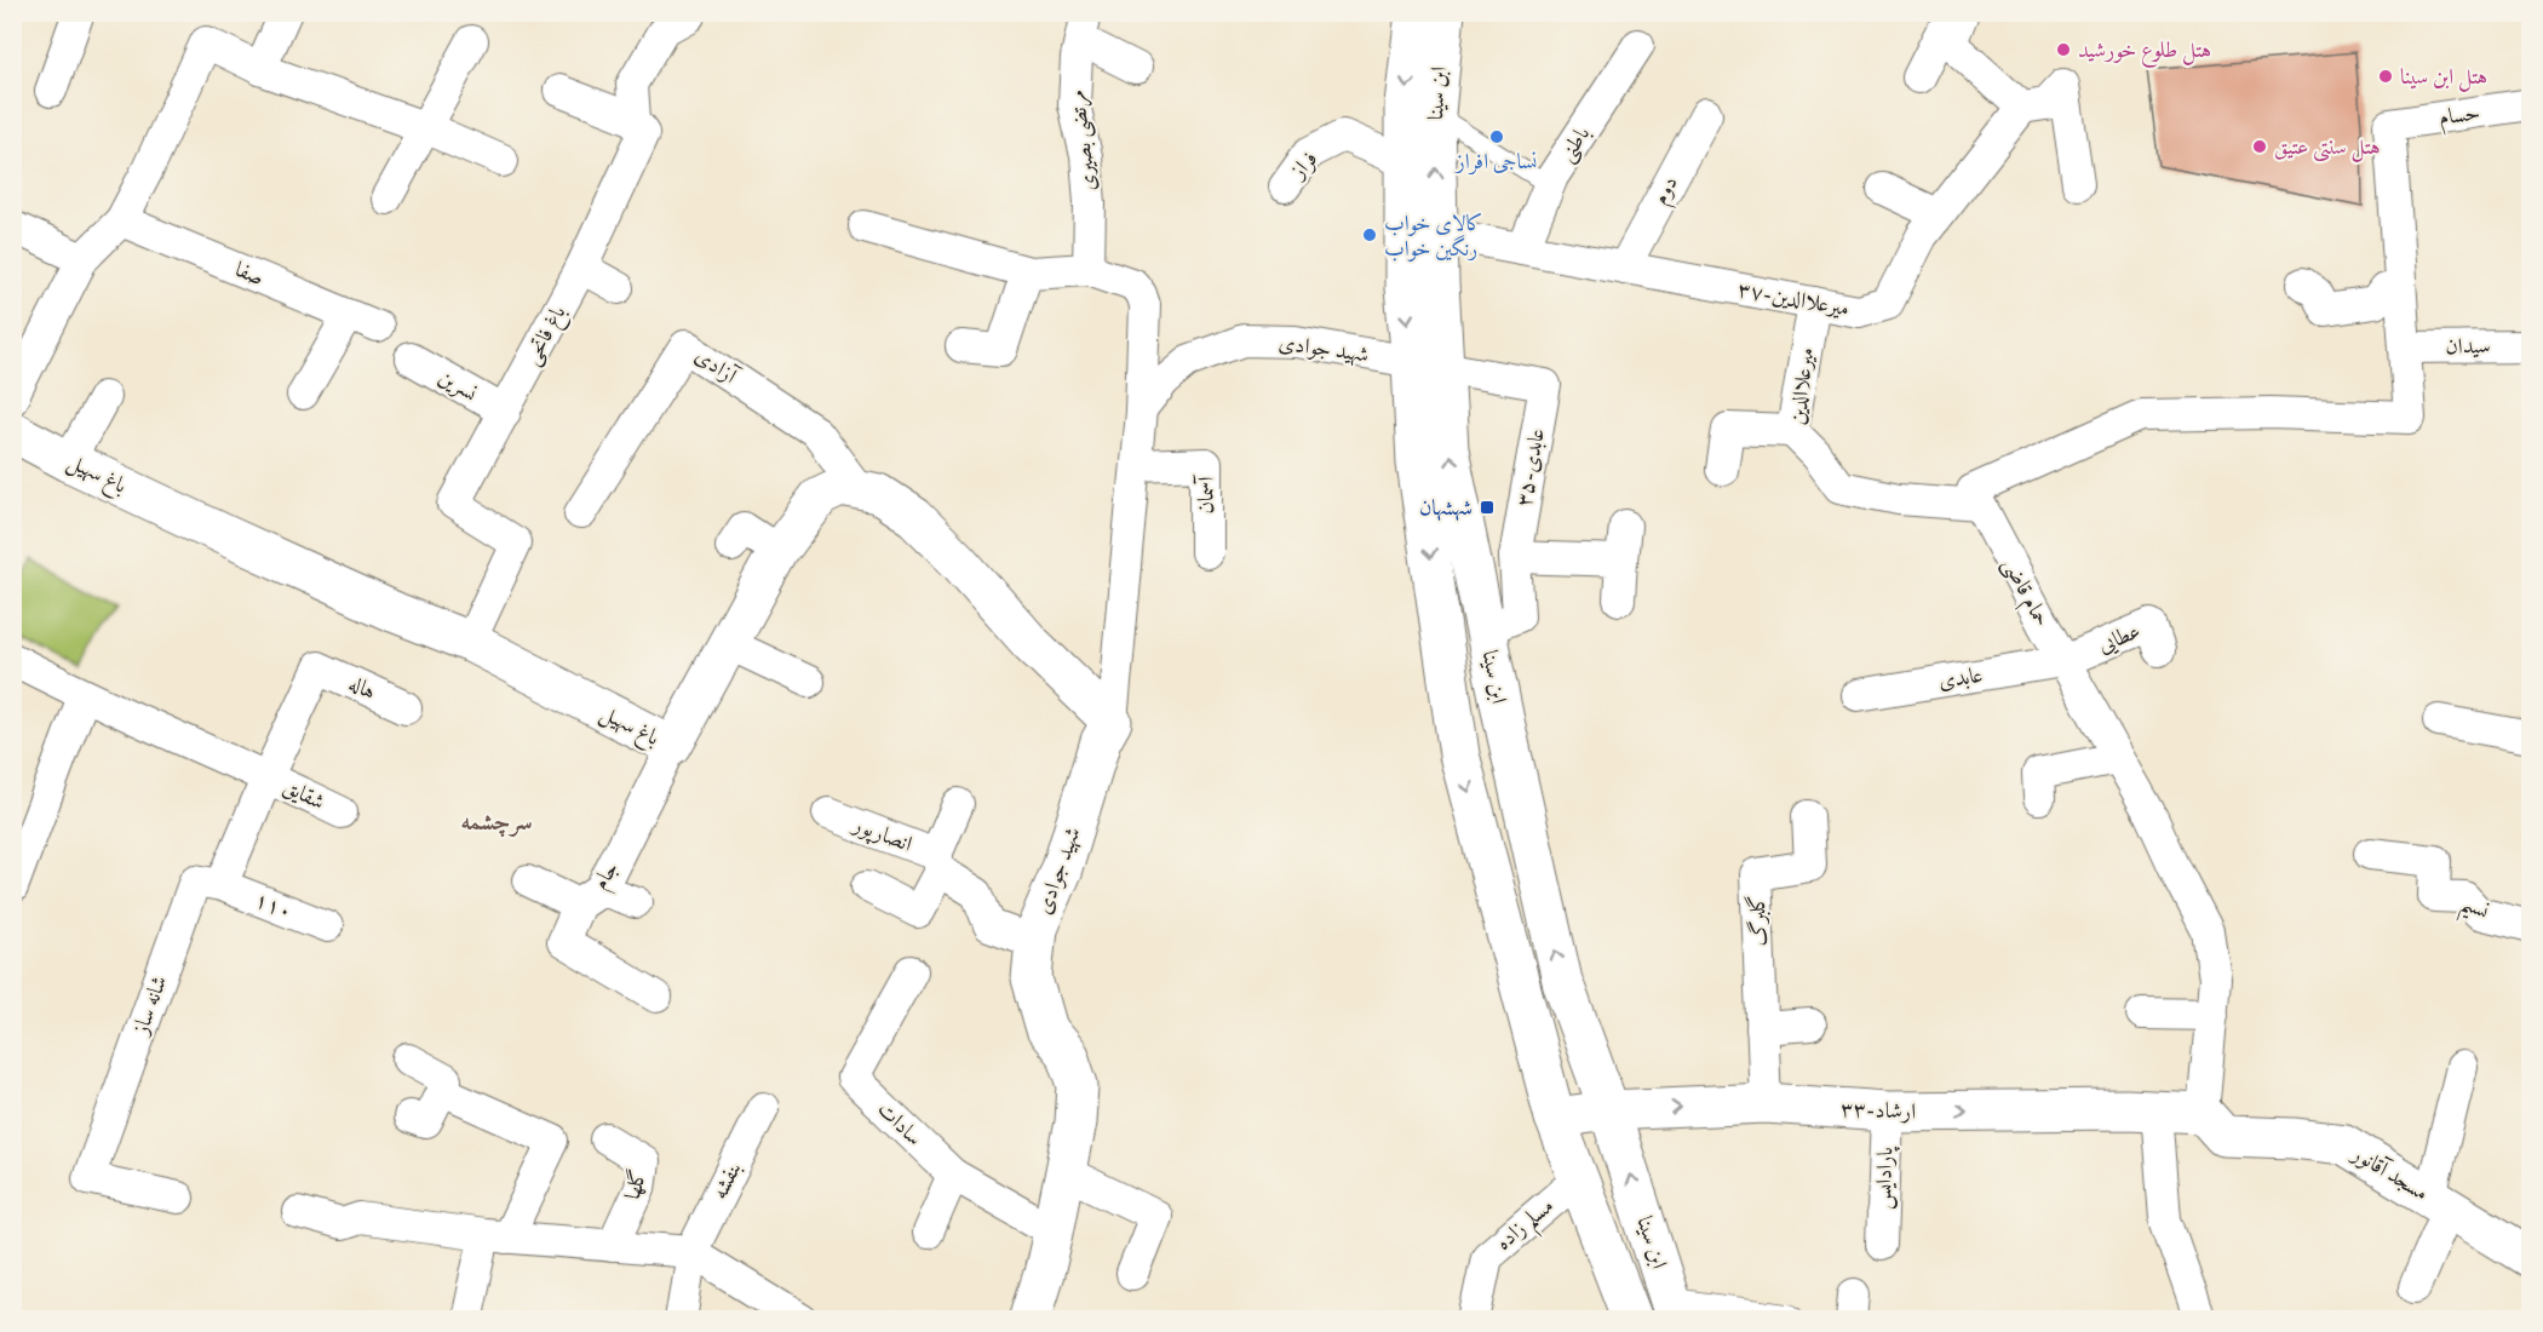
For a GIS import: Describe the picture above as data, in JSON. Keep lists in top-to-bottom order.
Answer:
{
  "streets": {
    "street": [
      "ابن سینا",
      "حسام",
      "مرتضی بصیری",
      "باطنی",
      "فراز",
      "دوم",
      "صفا",
      "۳۷-میرعلاالدین",
      "باغ فاتحی",
      "سیدان",
      "شهید جوادی",
      "آزادی",
      "نسرین",
      "میرعلاالدین",
      "۳۵-عابدی",
      "باغ سهیل",
      "آسمان",
      "حمام قاضی",
      "عطایی",
      "عابدی",
      "هاله",
      "شقایق",
      "انصارپور",
      "جام",
      "۱۱۰",
      "نسیم",
      "گلبرگ",
      "شانه ساز",
      "۳۳-ارشاد",
      "سادات",
      "مسجد آقانور",
      "پارادایس",
      "بنفشه",
      "گلها",
      "مسلم زاده"
    ]
  },
  "crossings": [
    ["ابن سینا", "فراز"],
    ["ابن سینا", "۳۷-میرعلاالدین"],
    ["ابن سینا", "شهید جوادی"],
    ["ابن سینا", "۳۵-عابدی"],
    ["ابن سینا", "۳۳-ارشاد"],
    ["ابن سینا", "مسلم زاده"],
    ["مرتضی بصیری", "شهید جوادی"],
    ["باطنی", "۳۷-میرعلاالدین"],
    ["دوم", "۳۷-میرعلاالدین"],
    ["۳۷-میرعلاالدین", "میرعلاالدین"],
    ["باغ فاتحی", "نسرین"],
    ["باغ فاتحی", "باغ سهیل"],
    ["شهید جوادی", "۳۵-عابدی"],
    ["شهید جوادی", "آسمان"],
    ["شهید جوادی", "انصارپور"],
    ["شهید جوادی", "سادات"],
    ["آزادی", "باغ سهیل"],
    ["میرعلاالدین", "حمام قاضی"],
    ["باغ سهیل", "جام"],
    ["حمام قاضی", "عطایی"],
    ["حمام قاضی", "عابدی"],
    ["حمام قاضی", "۳۳-ارشاد"],
    ["حمام قاضی", "مسجد آقانور"],
    ["عطایی", "عابدی"],
    ["هاله", "شقایق"],
    ["۱۱۰", "شانه ساز"],
    ["گلبرگ", "۳۳-ارشاد"],
    ["۳۳-ارشاد", "مسجد آقانور"],
    ["۳۳-ارشاد", "پارادایس"]
  ],
  "one_way": ["۳۳-ارشاد"],
  "districts": ["سرچشمه"],
  "places": {
    "other": [
      "هتل طلوع خورشید",
      "هتل ابن سینا",
      "نساجی افراز",
      "هتل سنتی عتیق",
      "کالای خواب رنگین خواب"
    ],
    "transit": ["شهشهان"]
  }
}
